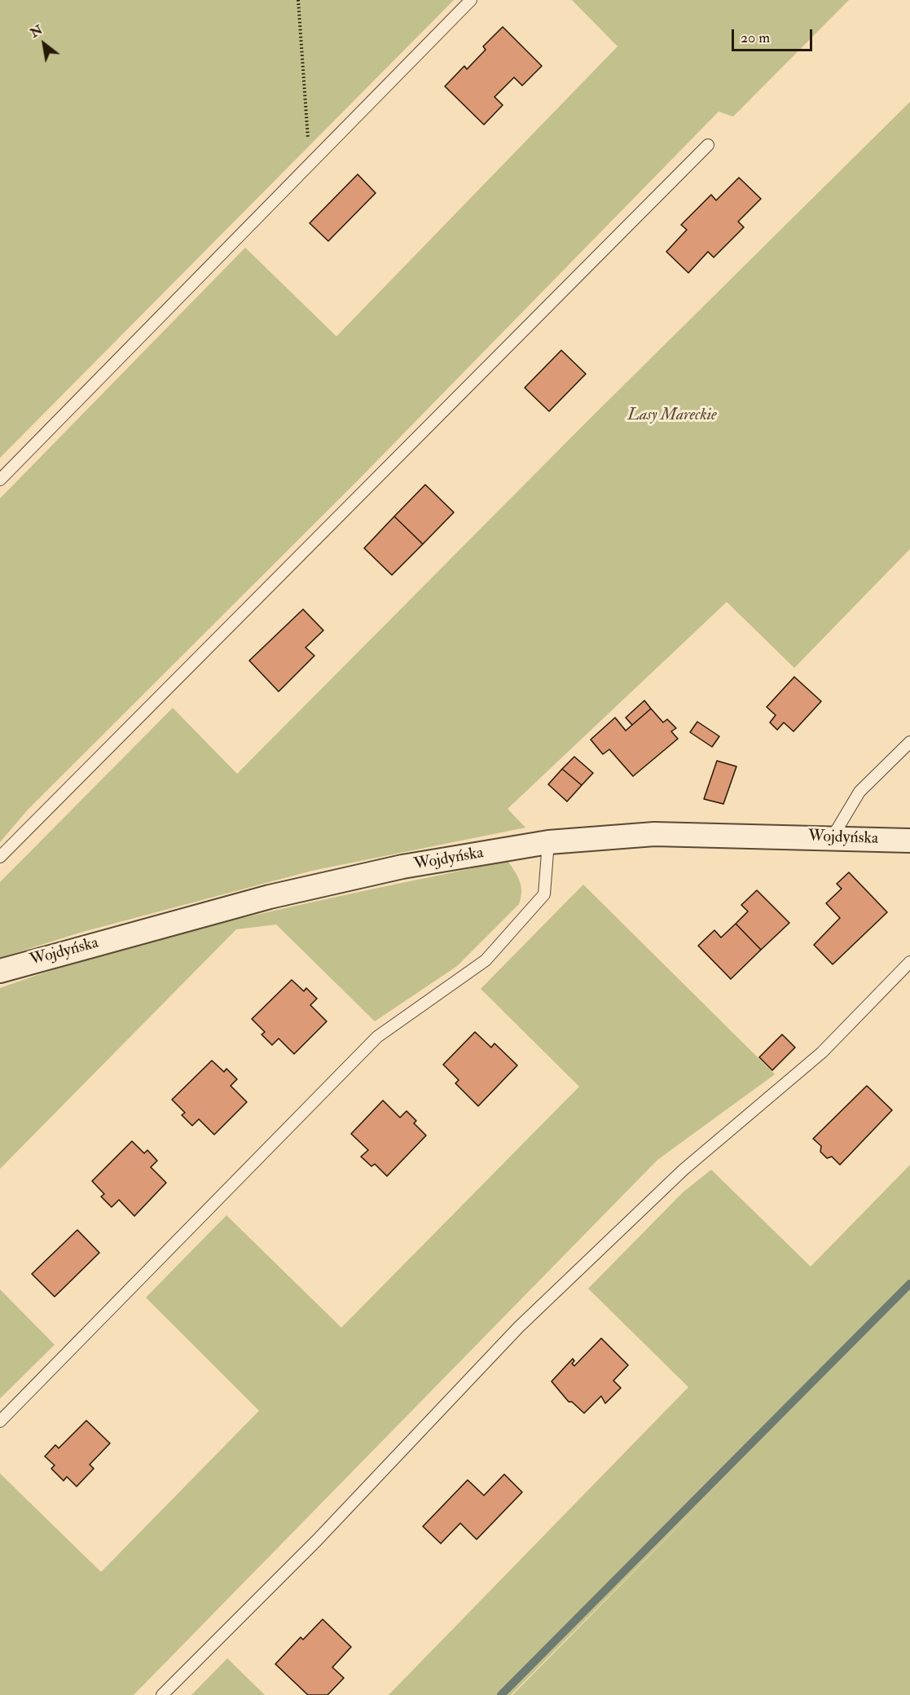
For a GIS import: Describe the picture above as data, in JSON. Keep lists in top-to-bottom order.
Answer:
{
  "streets": {
    "street": ["Wojdyńska"]
  },
  "parks": ["Lasy Mareckie"],
  "scale_bar": "20 m",
  "north": "top left"
}
